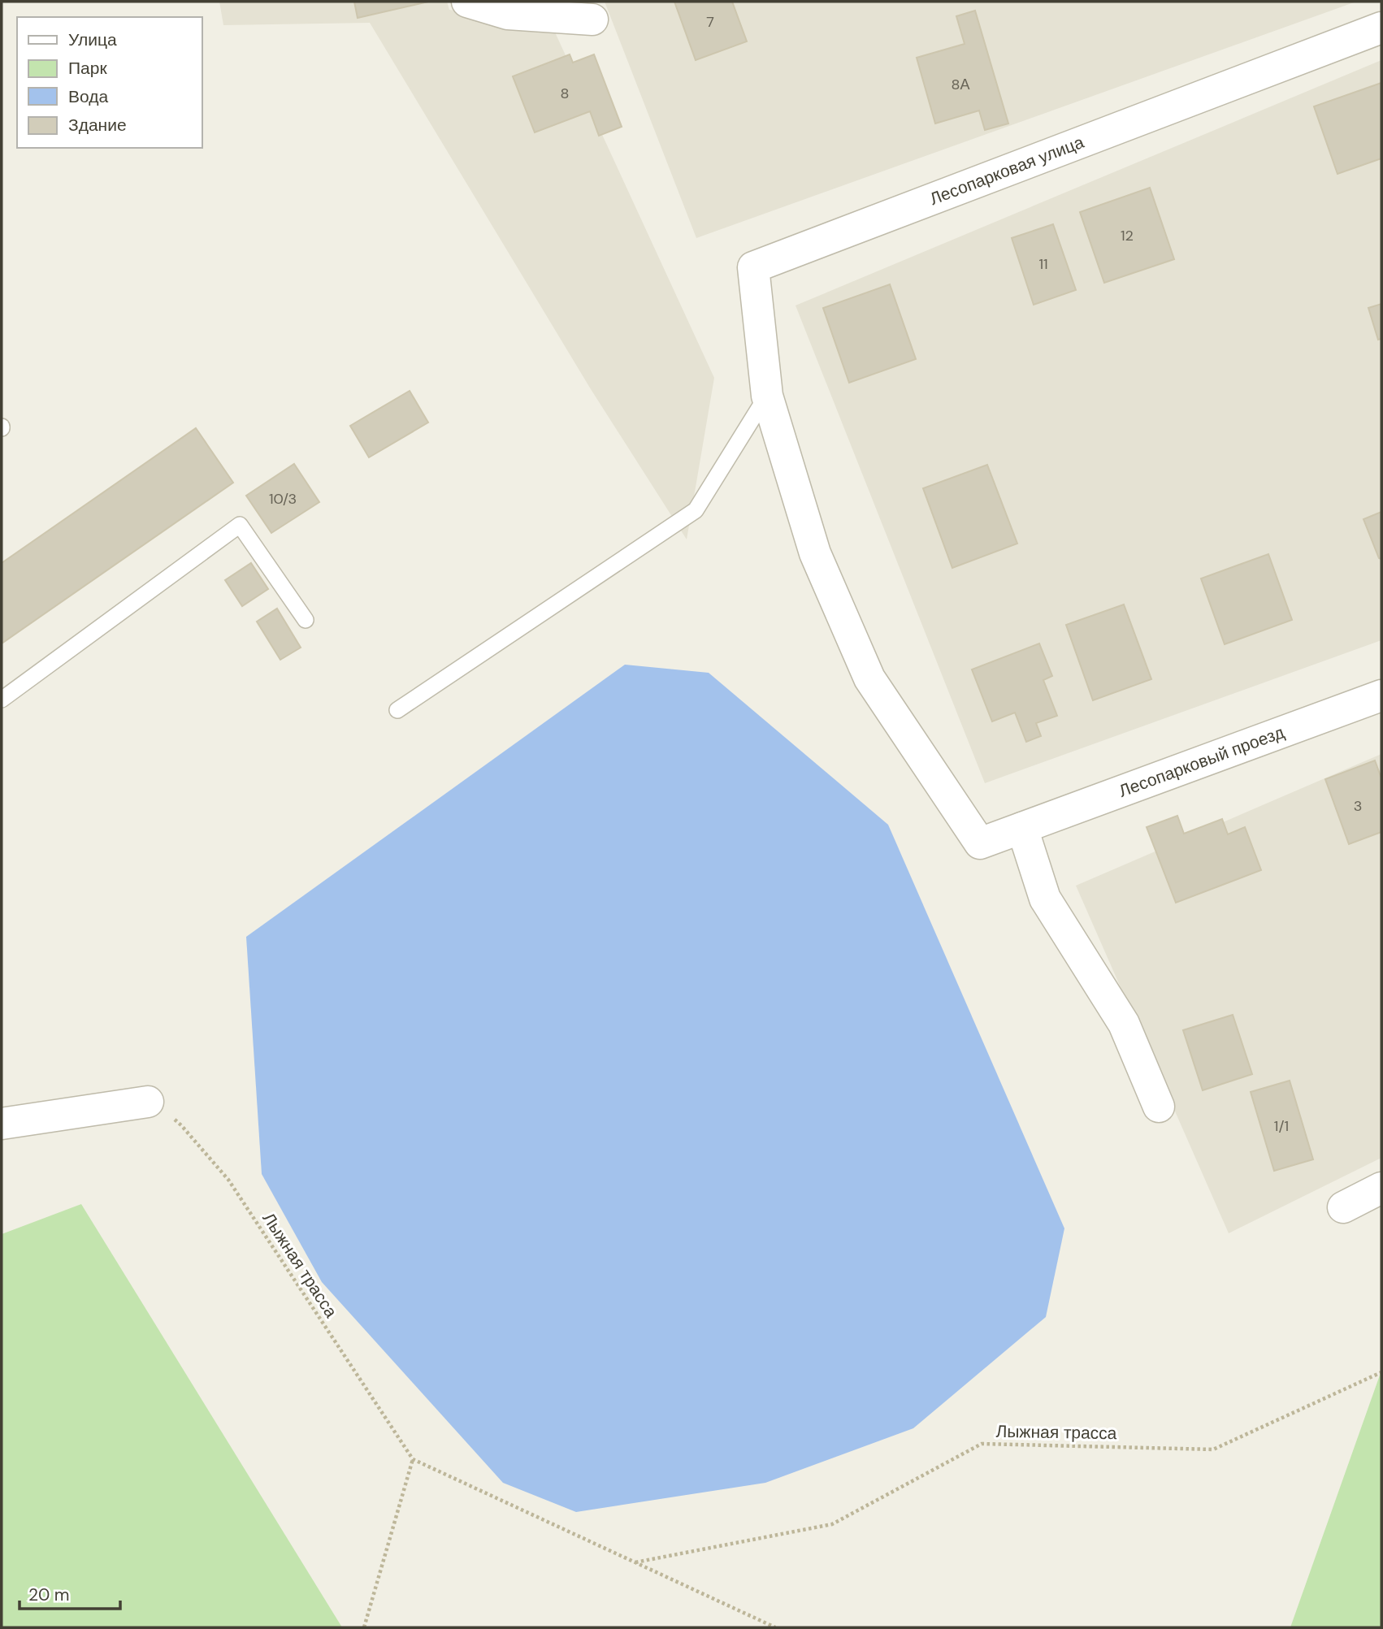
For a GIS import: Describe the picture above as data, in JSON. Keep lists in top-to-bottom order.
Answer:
{
  "streets": {
    "street": ["Лесопарковая улица", "Лесопарковый проезд"],
    "path": ["Лыжная трасса"]
  },
  "crossings": [
    ["Лесопарковая улица", "Лесопарковый проезд"]
  ],
  "house_numbers": [
    "7",
    "8А",
    "8",
    "12",
    "11",
    "10/3",
    "3",
    "1/1"
  ],
  "legend": [
    "Улица",
    "Парк",
    "Вода",
    "Здание"
  ],
  "scale_bar": "20 m"
}
